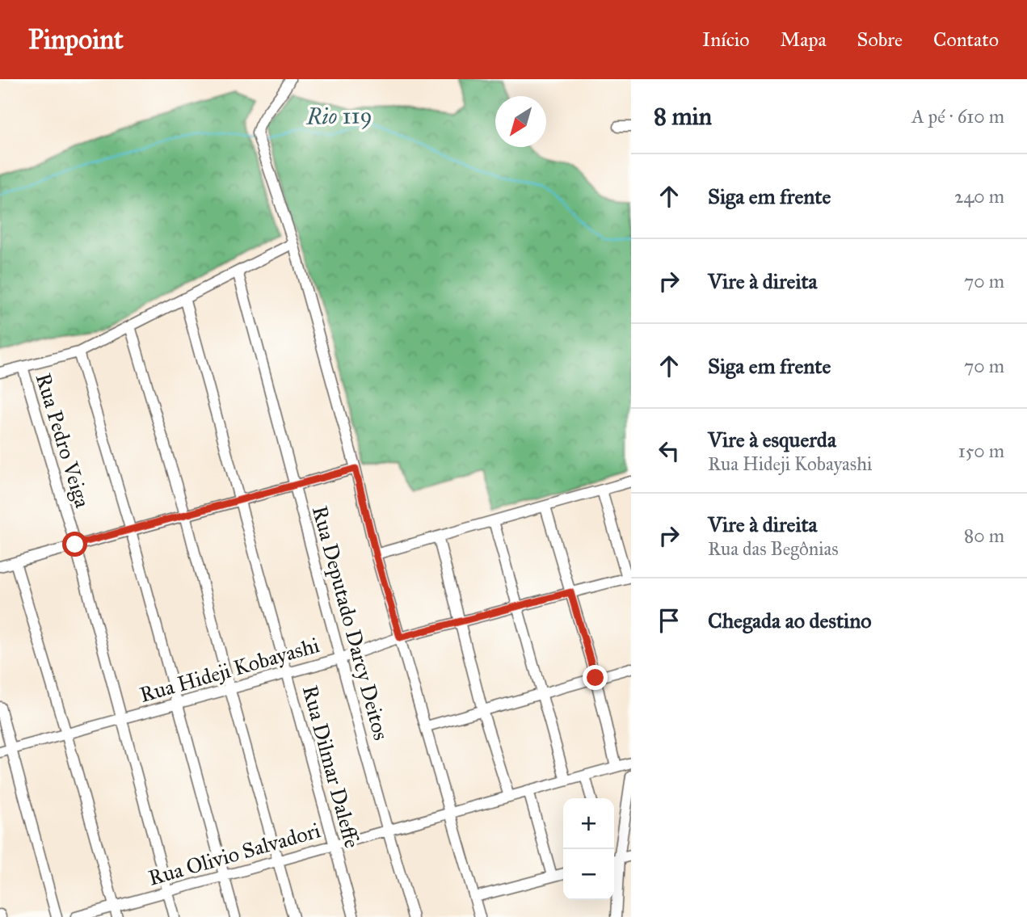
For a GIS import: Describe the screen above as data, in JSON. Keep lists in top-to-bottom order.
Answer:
{
  "streets": {
    "street": [
      "Rua Pedro Veiga",
      "Rua Deputado Darcy Deitos",
      "Rua Hideji Kobayashi",
      "Rua Dilmar Daleffe",
      "Rua Olivio Salvadori"
    ]
  },
  "crossings": [
    ["Rua Pedro Veiga", "Rua Hideji Kobayashi"],
    ["Rua Pedro Veiga", "Rua Olivio Salvadori"],
    ["Rua Deputado Darcy Deitos", "Rua Hideji Kobayashi"],
    ["Rua Deputado Darcy Deitos", "Rua Olivio Salvadori"],
    ["Rua Hideji Kobayashi", "Rua Dilmar Daleffe"],
    ["Rua Dilmar Daleffe", "Rua Olivio Salvadori"]
  ],
  "water": ["Rio 119"],
  "north": "bottom left",
  "page": {
    "header": "Pinpoint",
    "nav": [
      "Início",
      "Mapa",
      "Sobre",
      "Contato"
    ],
    "heading": ["8 min", "A pé · 610 m"],
    "list": [
      ["Siga em frente", "240 m"],
      ["Vire à direita", "70 m"],
      ["Siga em frente", "70 m"],
      ["Vire à esquerda", "Rua Hideji Kobayashi", "150 m"],
      ["Vire à direita", "Rua das Begônias", "80 m"],
      "Chegada ao destino"
    ],
    "map_buttons": ["+", "−"]
  }
}
